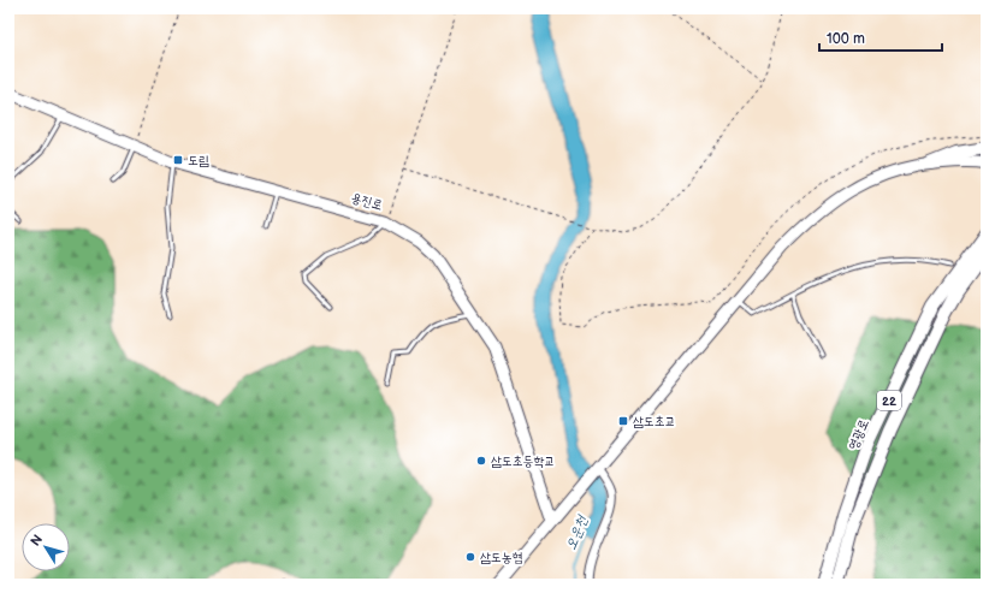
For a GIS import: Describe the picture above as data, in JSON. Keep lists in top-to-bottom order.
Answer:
{
  "streets": {
    "main road": ["용진로", "22", "영광로"]
  },
  "water": ["오운천"],
  "places": {
    "transit": ["도림", "삼도초교"],
    "other": ["삼도초등학교", "삼도농협"]
  },
  "scale_bar": "100 m",
  "north": "top left"
}
